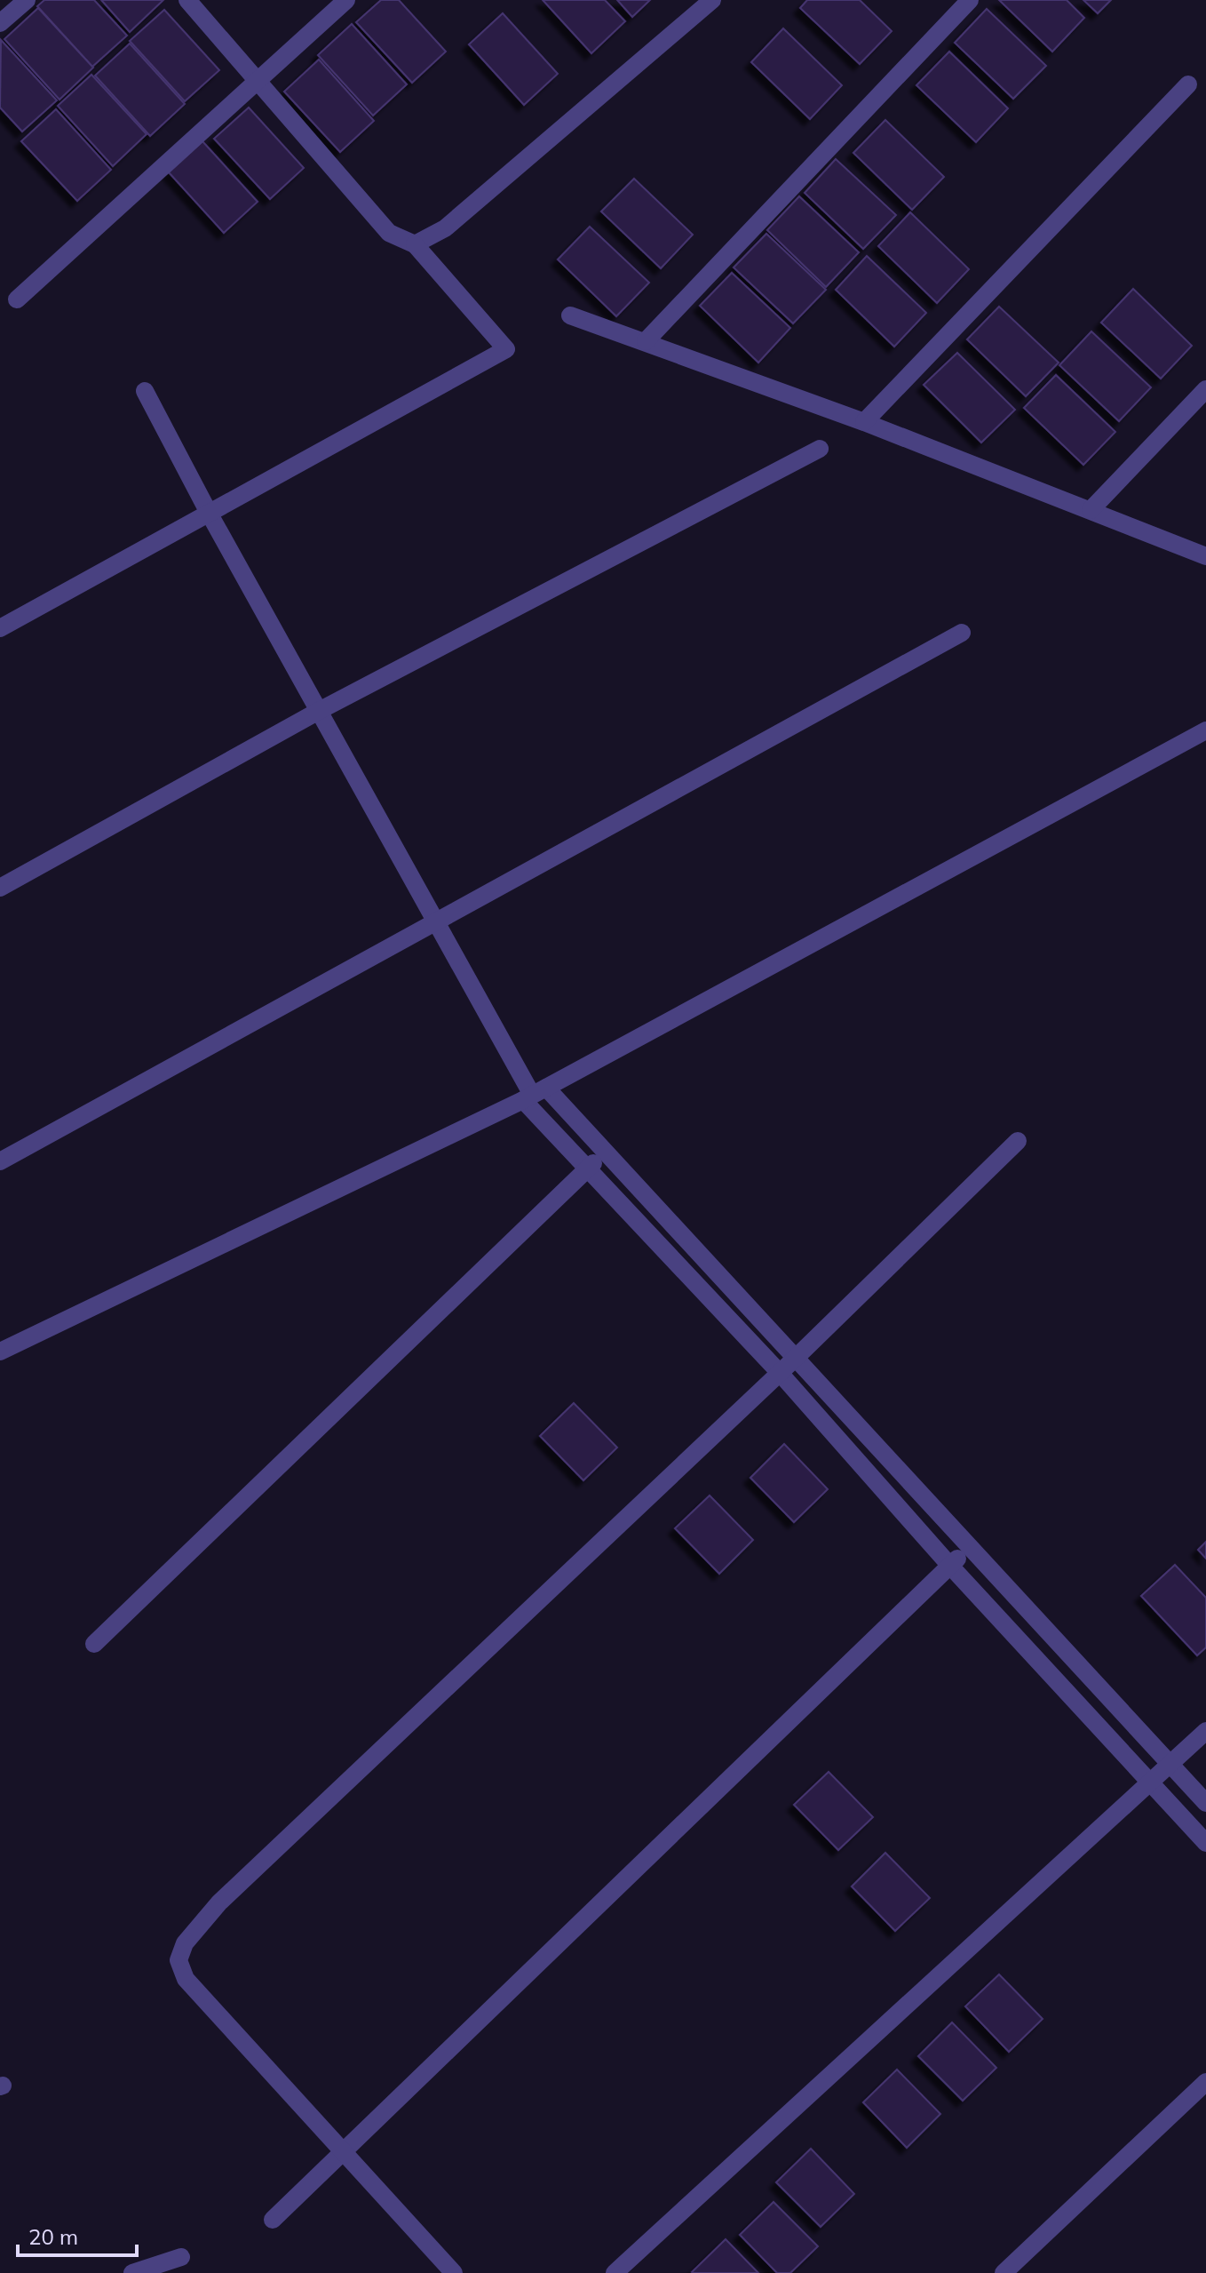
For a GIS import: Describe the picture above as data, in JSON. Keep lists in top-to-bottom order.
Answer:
{
  "scale_bar": "20 m"
}
